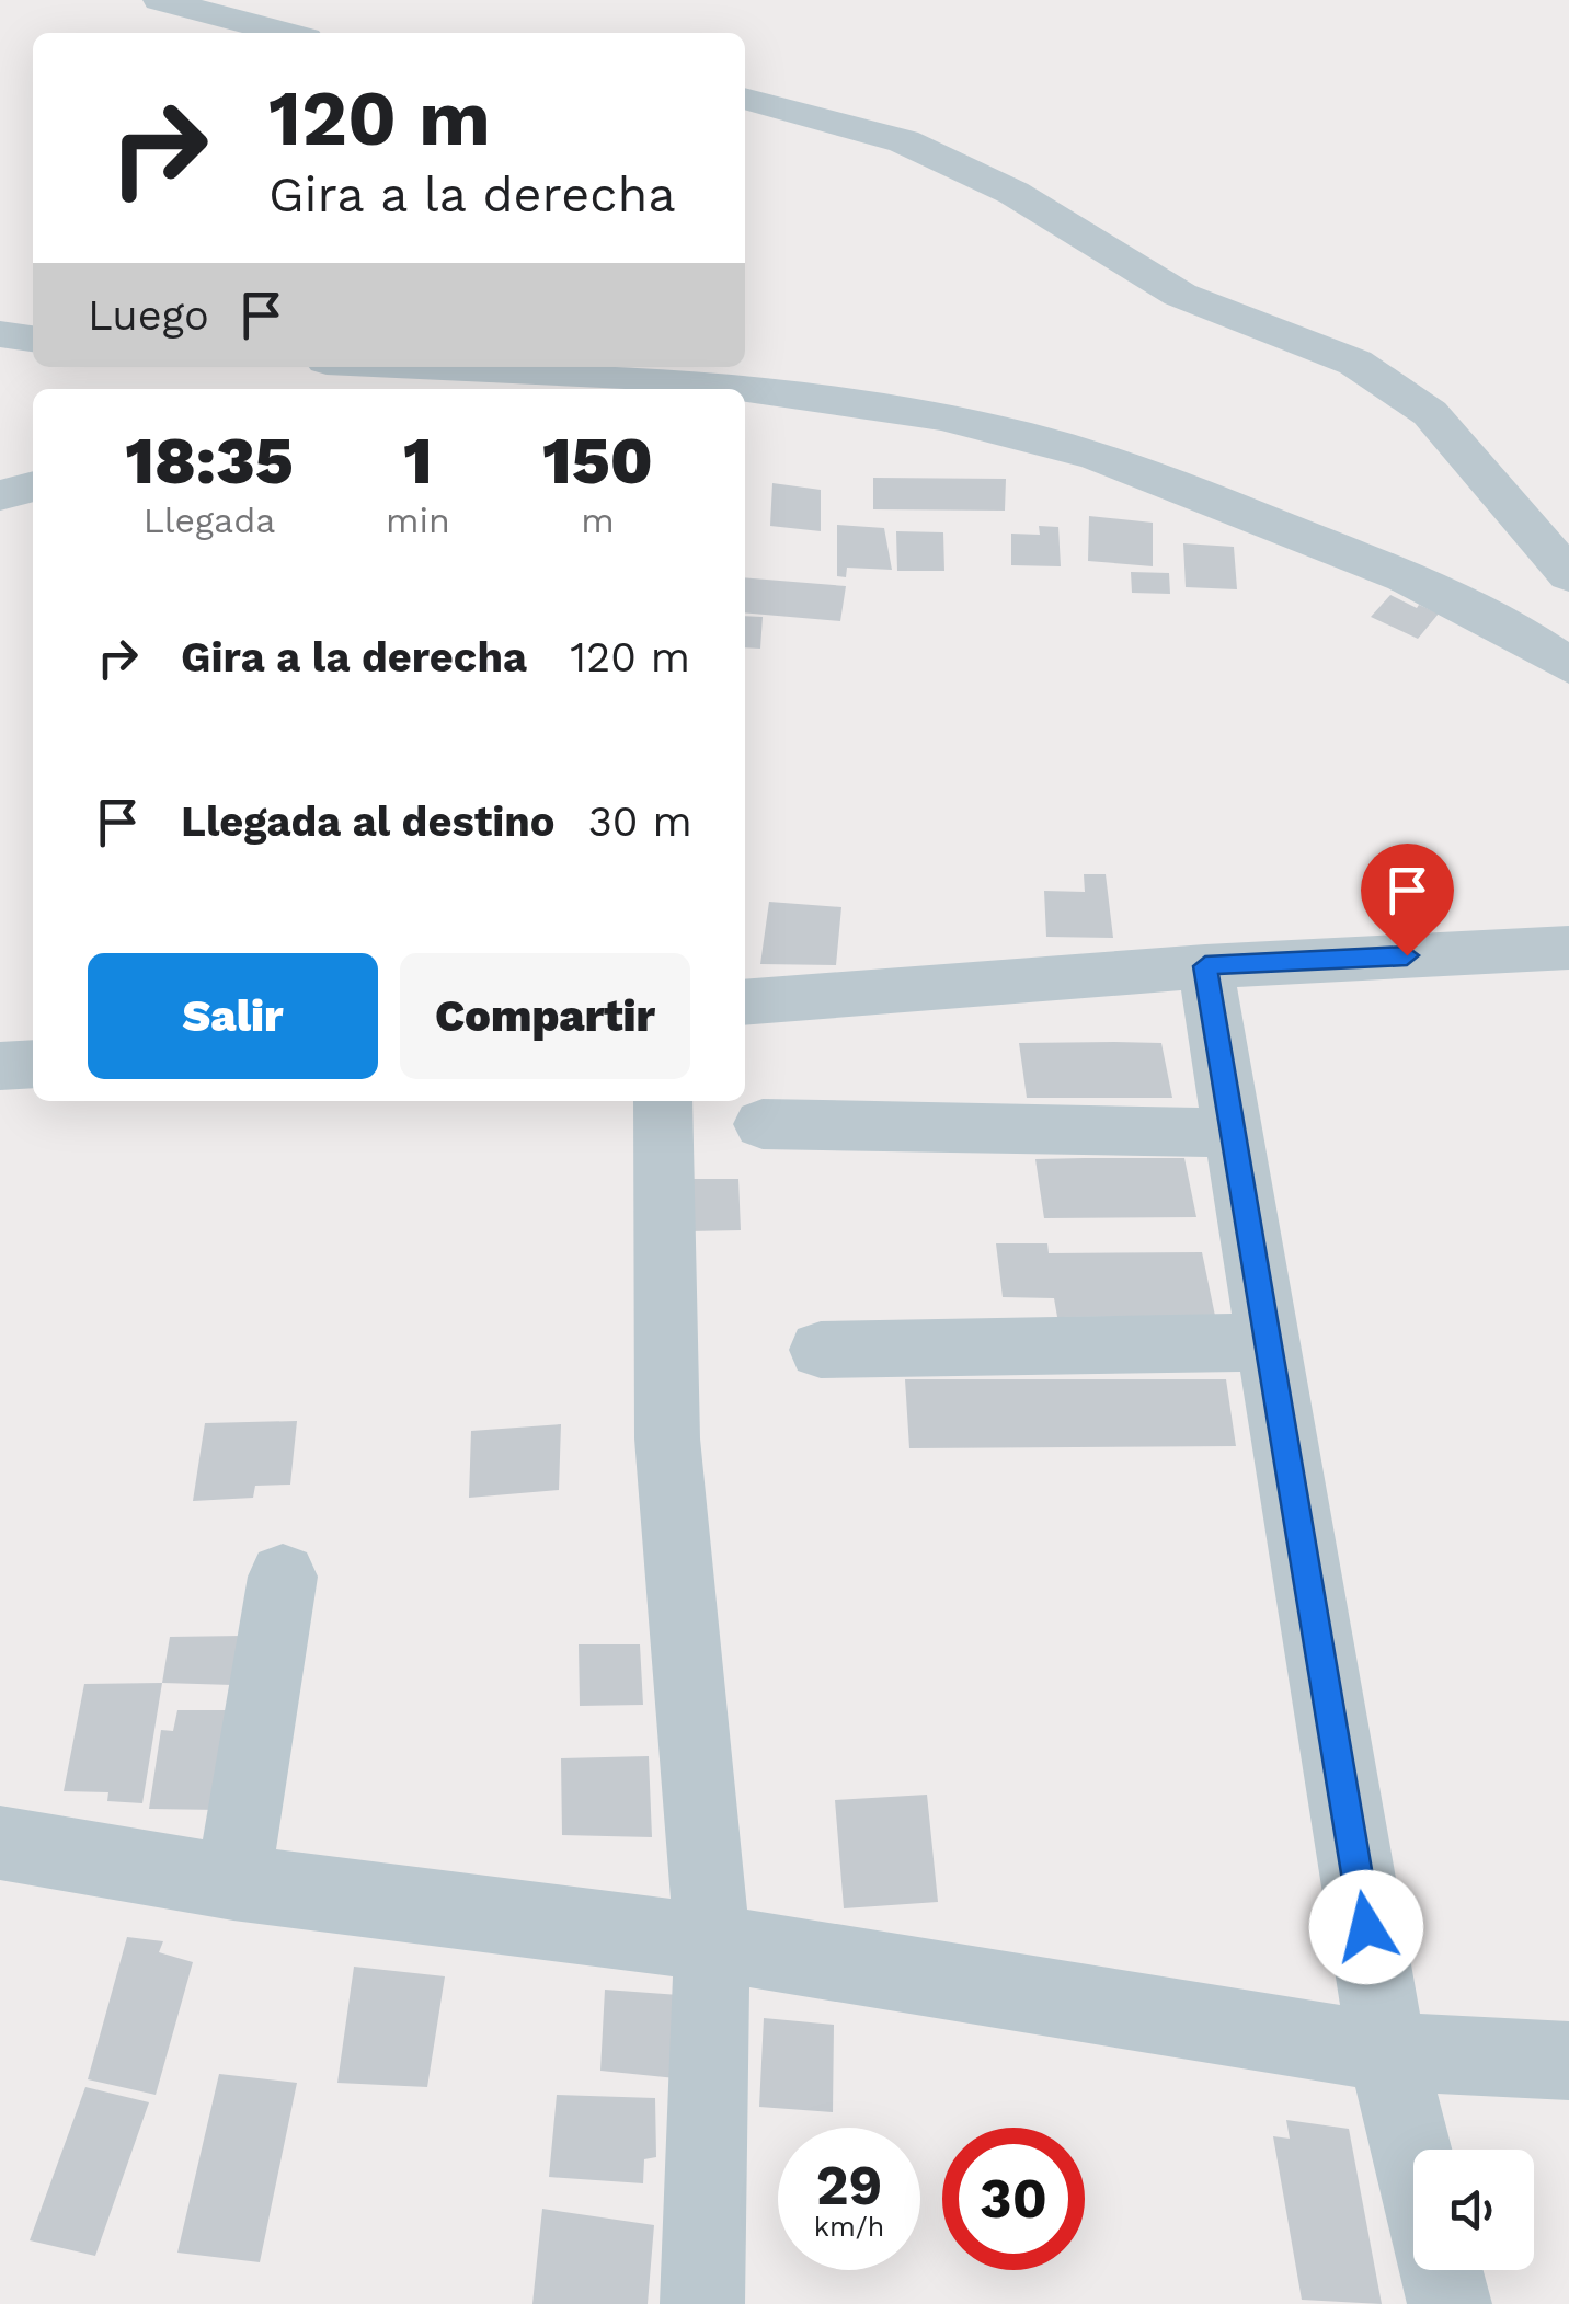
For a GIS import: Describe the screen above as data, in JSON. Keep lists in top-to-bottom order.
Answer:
{
  "page": {
    "turn": ["120 m", "Gira a la derecha"],
    "then": "Luego",
    "eta": [
      "18:35",
      "Llegada",
      "1",
      "min",
      "150",
      "m"
    ],
    "list": [
      {
        "name": "Gira a la derecha",
        "value": "120 m"
      },
      {
        "name": "Llegada al destino",
        "value": "30 m"
      }
    ],
    "buttons": ["Salir", "Compartir"],
    "speed": "29 km/h",
    "limit": "30"
  }
}
